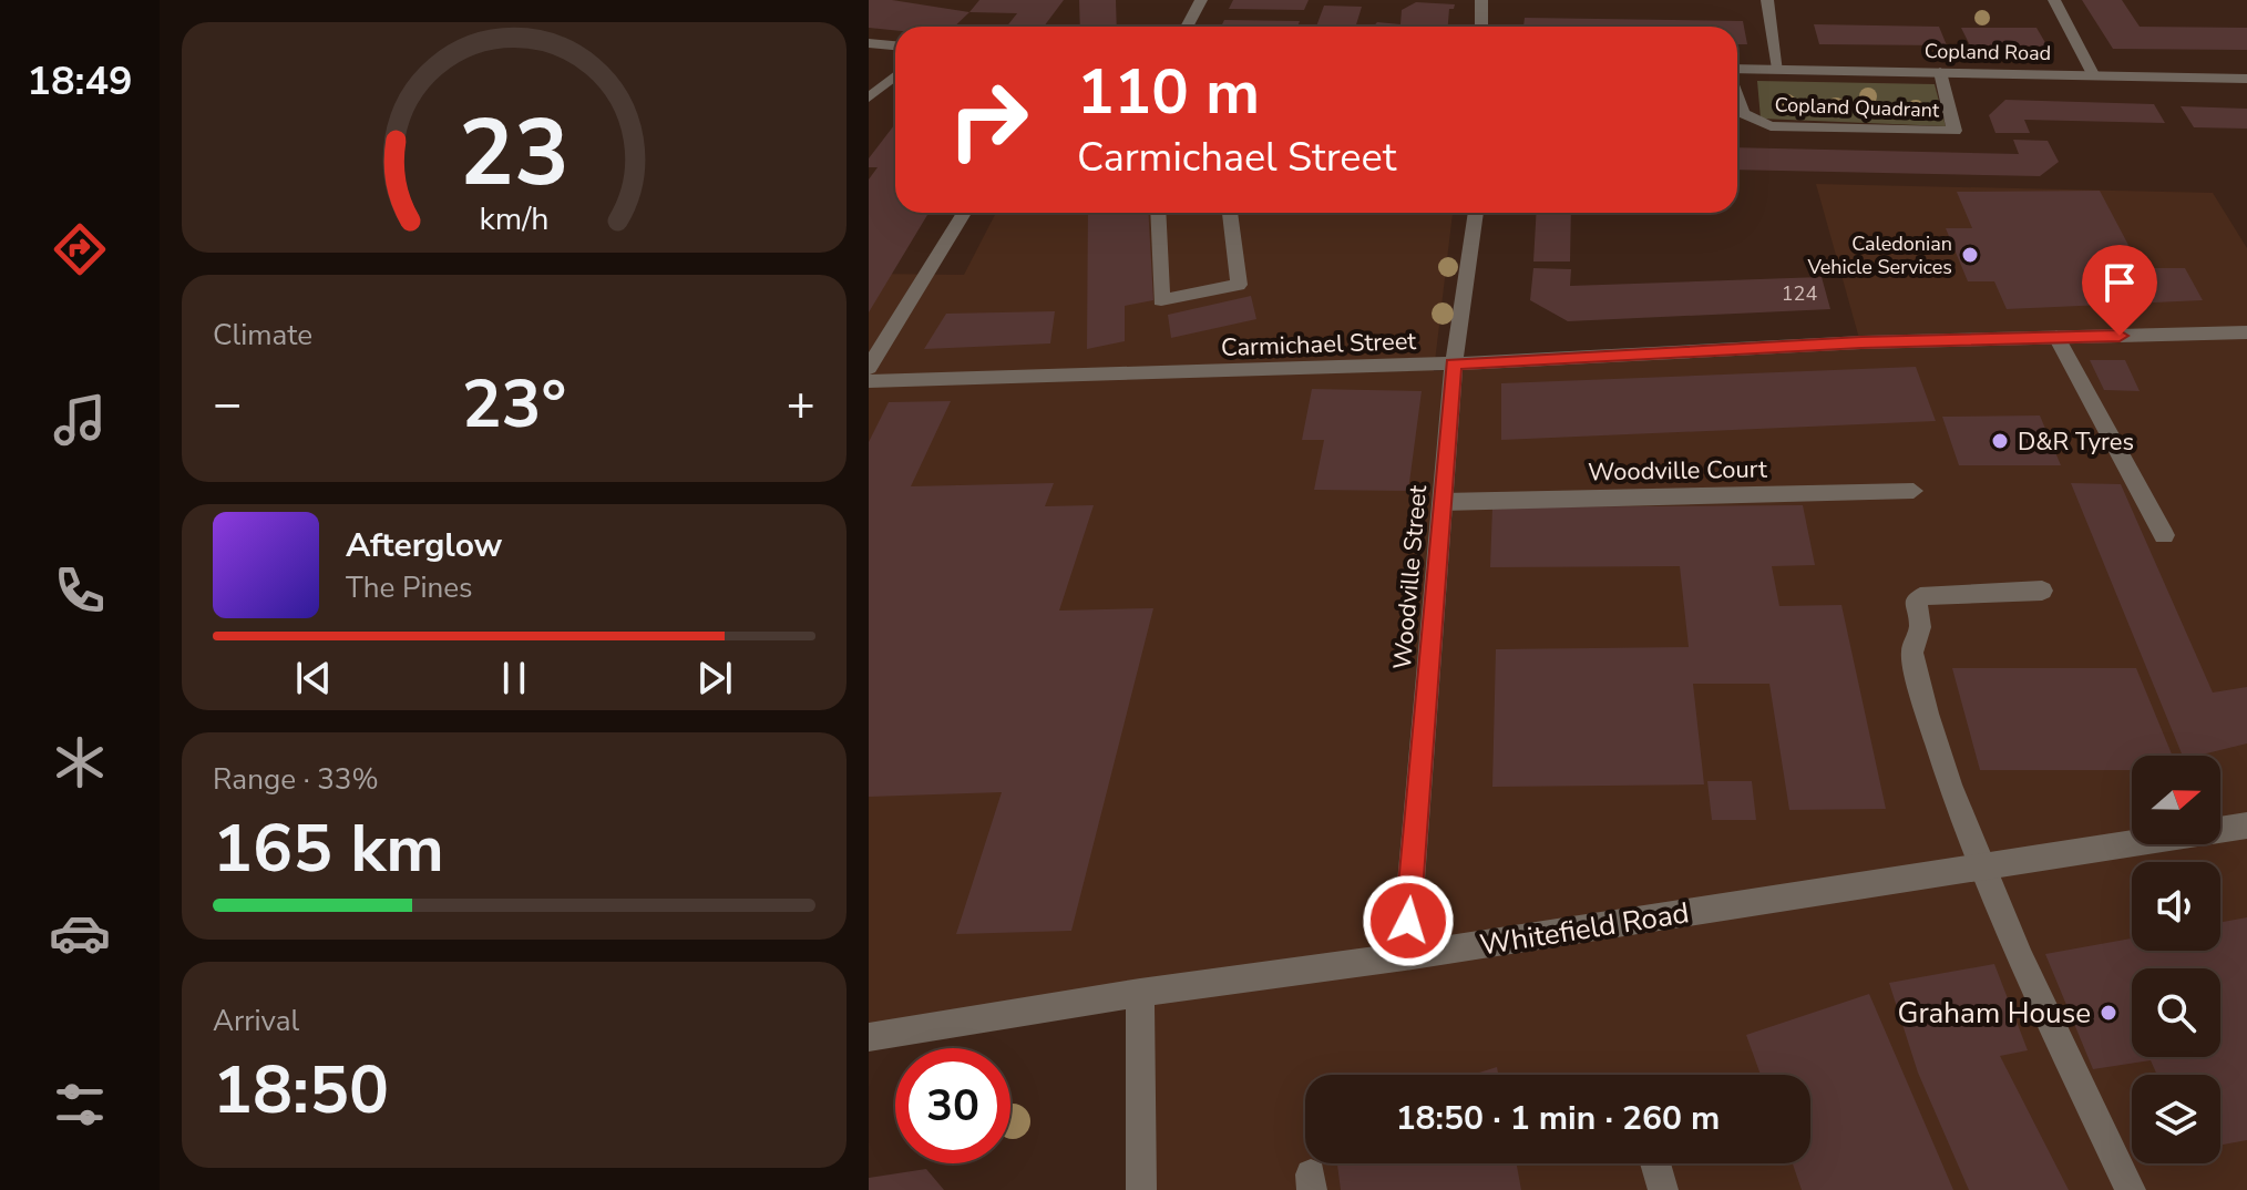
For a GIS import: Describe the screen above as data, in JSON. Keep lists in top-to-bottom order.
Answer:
{
  "streets": {
    "street": [
      "Copland Road",
      "Copland Quadrant",
      "Carmichael Street",
      "Woodville Court",
      "Woodville Street",
      "Whitefield Road"
    ]
  },
  "crossings": [
    ["Copland Road", "Copland Quadrant"],
    ["Carmichael Street", "Woodville Street"],
    ["Woodville Court", "Woodville Street"],
    ["Woodville Street", "Whitefield Road"]
  ],
  "places": ["Caledonian Vehicle Services", "D&R Tyres", "Graham House"],
  "house_numbers": ["124"],
  "north": "right",
  "page": {
    "tabs": "18:49",
    "turn": ["110 m", "Carmichael Street"],
    "tile": [
      "Climate",
      ["Range · 33%", "165 km"],
      ["Arrival", "18:50"]
    ],
    "heat": ["−", "23°", "+"],
    "song": ["Afterglow", "The Pines"],
    "limit": "30",
    "trip": "18:50 · 1 min · 260 m",
    "gauge": ["23", "km/h"]
  }
}
